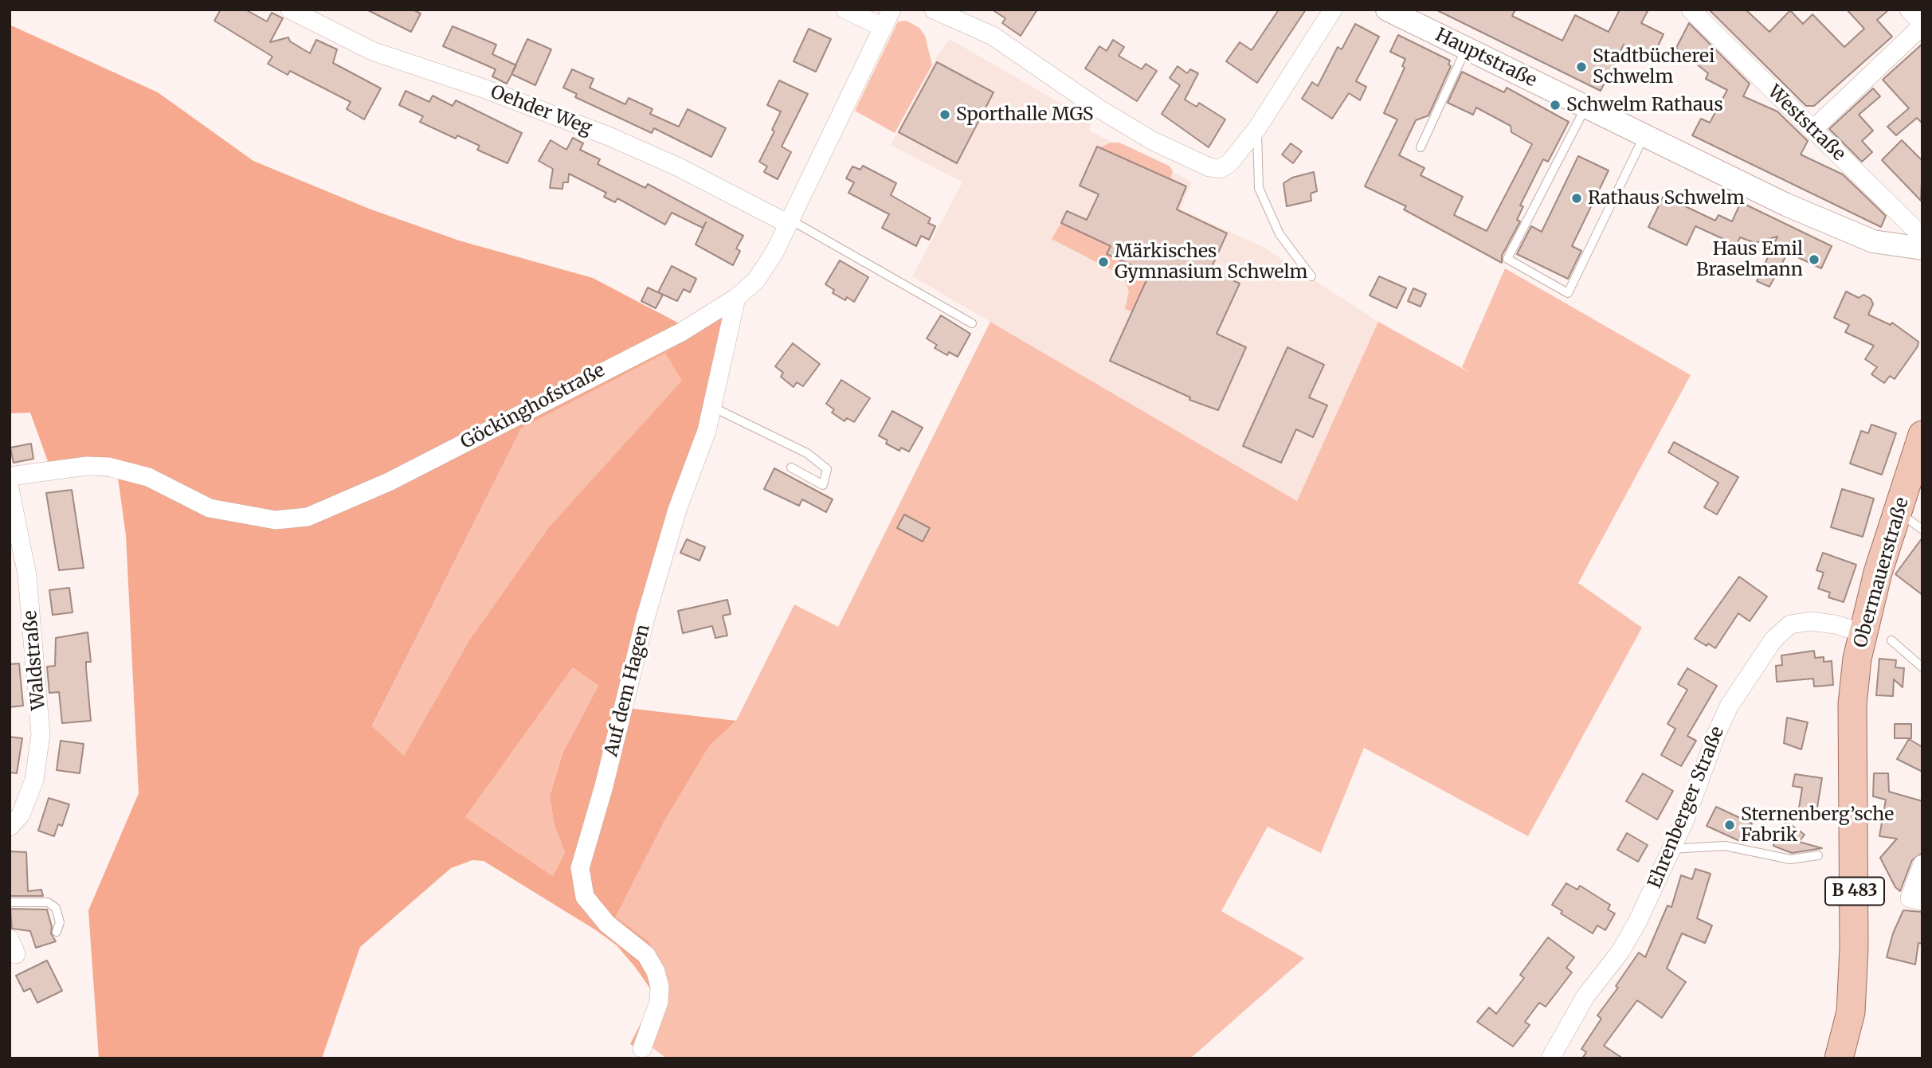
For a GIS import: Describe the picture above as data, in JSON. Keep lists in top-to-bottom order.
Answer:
{
  "streets": {
    "main road": ["Obermauerstraße", "B 483"],
    "street": [
      "Hauptstraße",
      "Oehder Weg",
      "Weststraße",
      "Göckinghofstraße",
      "Waldstraße",
      "Auf dem Hagen",
      "Ehrenberger Straße"
    ]
  },
  "crossings": [
    ["Oehder Weg", "Göckinghofstraße"],
    ["Göckinghofstraße", "Auf dem Hagen"],
    ["Obermauerstraße", "Ehrenberger Straße"]
  ],
  "places": [
    "Stadtbücherei Schwelm",
    "Schwelm Rathaus",
    "Sporthalle MGS",
    "Rathaus Schwelm",
    "Haus Emil Braselmann",
    "Märkisches Gymnasium Schwelm",
    "Sternenberg’sche Fabrik"
  ]
}
